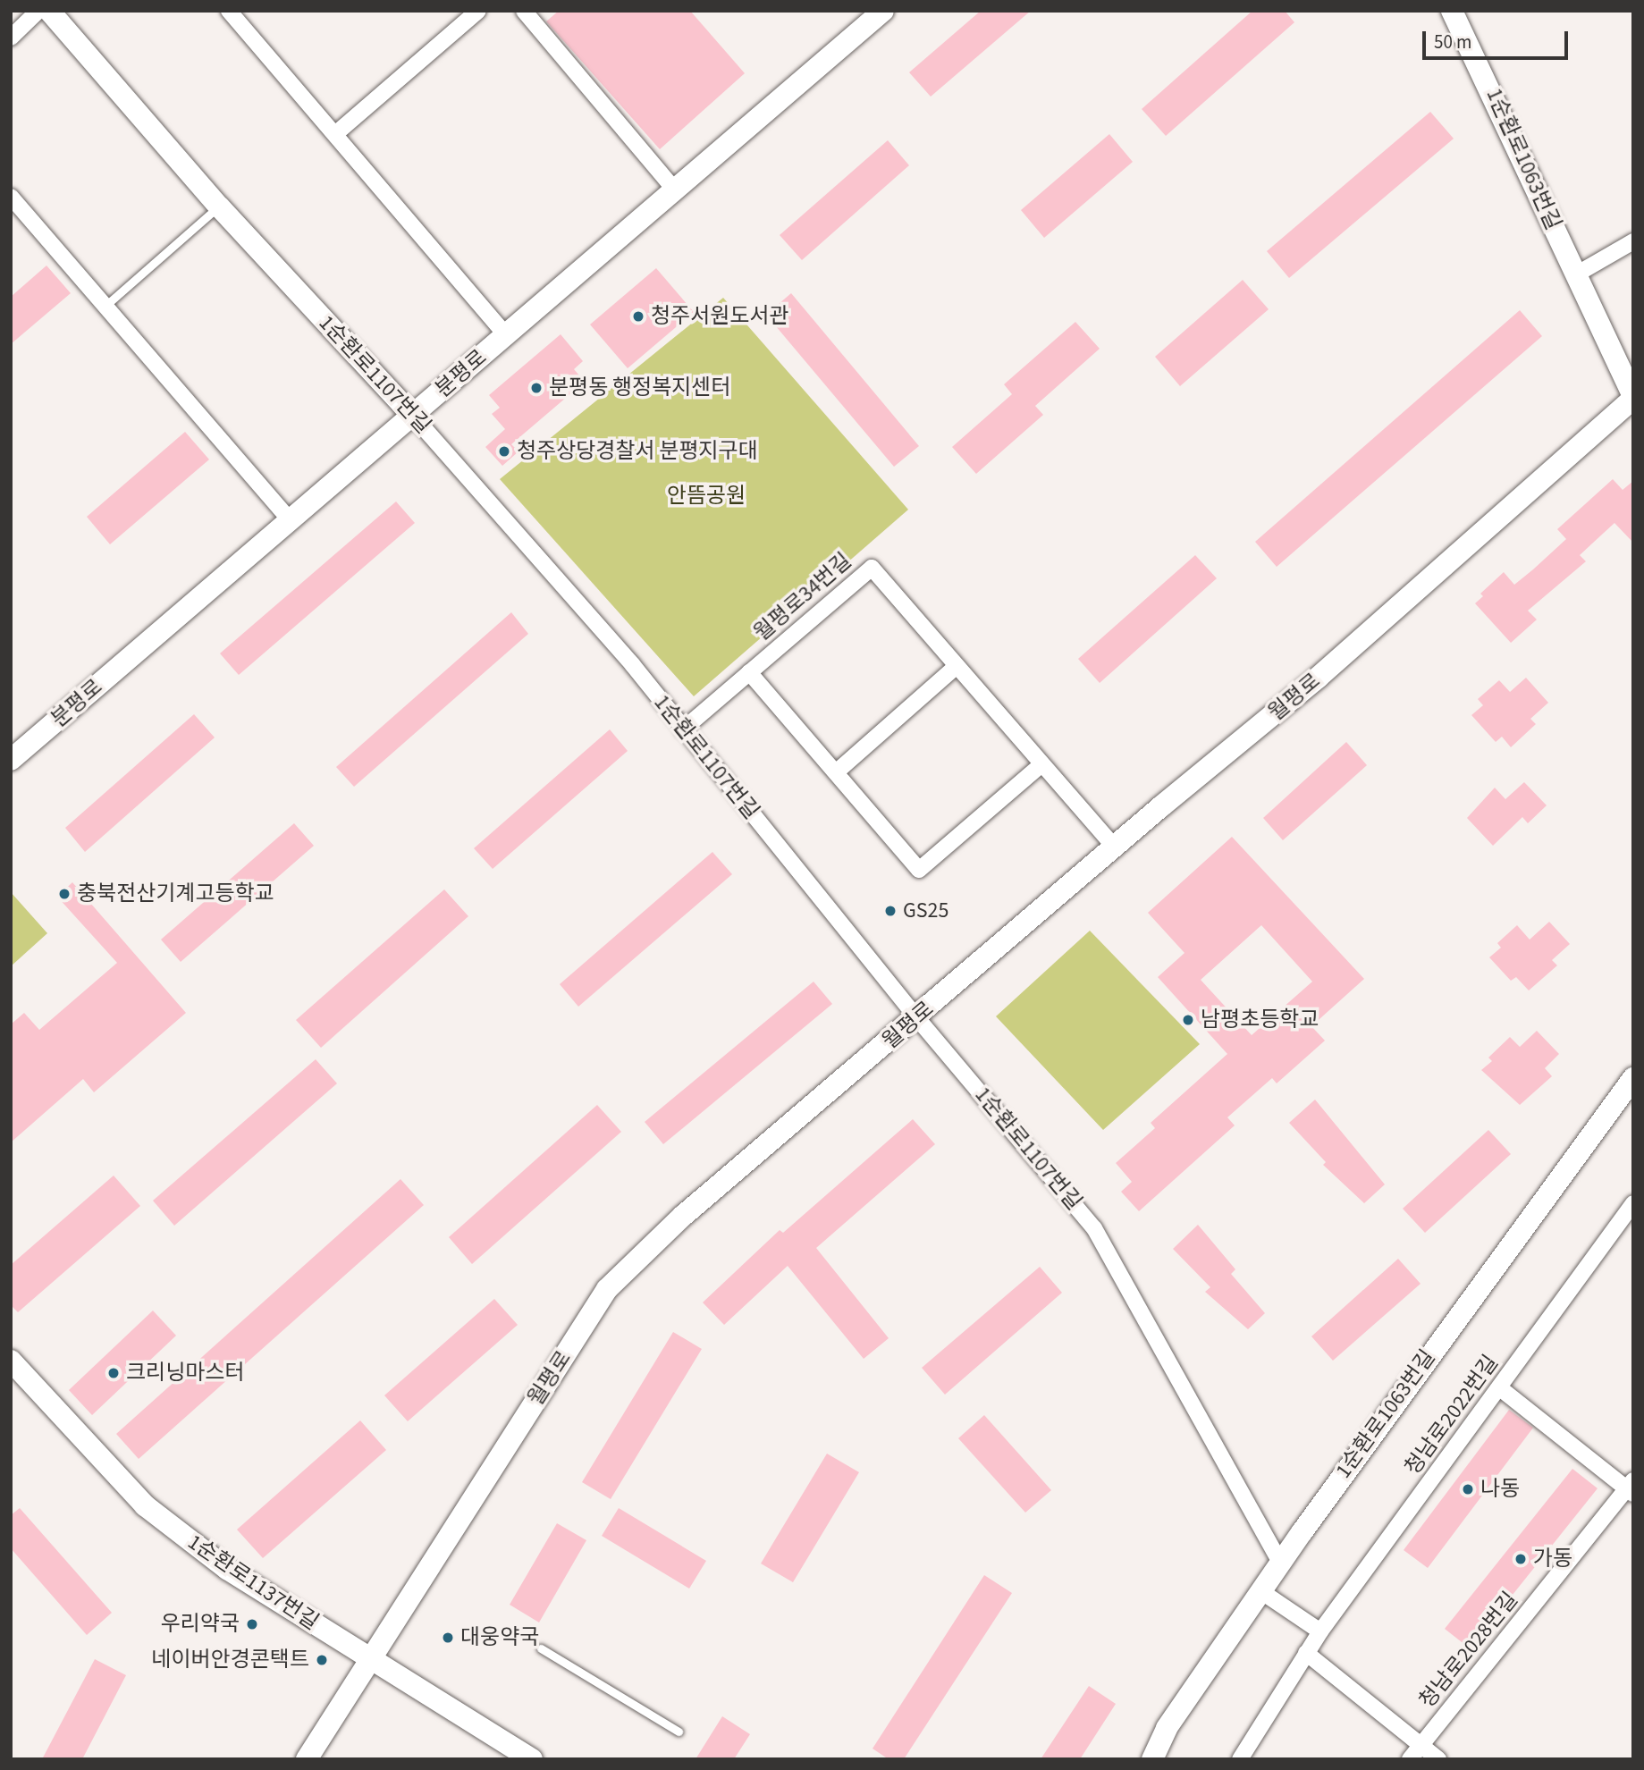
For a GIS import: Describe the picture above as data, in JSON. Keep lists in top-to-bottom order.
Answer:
{
  "streets": {
    "street": [
      "1순환로1063번길",
      "분평로",
      "1순환로1107번길",
      "월평로34번길",
      "월평로",
      "청남로2022번길",
      "1순환로1137번길",
      "청남로2028번길"
    ]
  },
  "crossings": [
    ["1순환로1063번길", "1순환로1107번길"],
    ["1순환로1063번길", "월평로"],
    ["분평로", "1순환로1107번길"],
    ["1순환로1107번길", "월평로34번길"],
    ["1순환로1107번길", "월평로"],
    ["월평로34번길", "월평로"],
    ["월평로", "1순환로1137번길"]
  ],
  "parks": ["안뜸공원"],
  "places": [
    "청주서원도서관",
    "분평동 행정복지센터",
    "청주상당경찰서 분평지구대",
    "충북전산기계고등학교",
    "GS25",
    "남평초등학교",
    "크리닝마스터",
    "나동",
    "가동",
    "우리약국",
    "대웅약국",
    "네이버안경콘택트"
  ],
  "scale_bar": "50 m"
}
